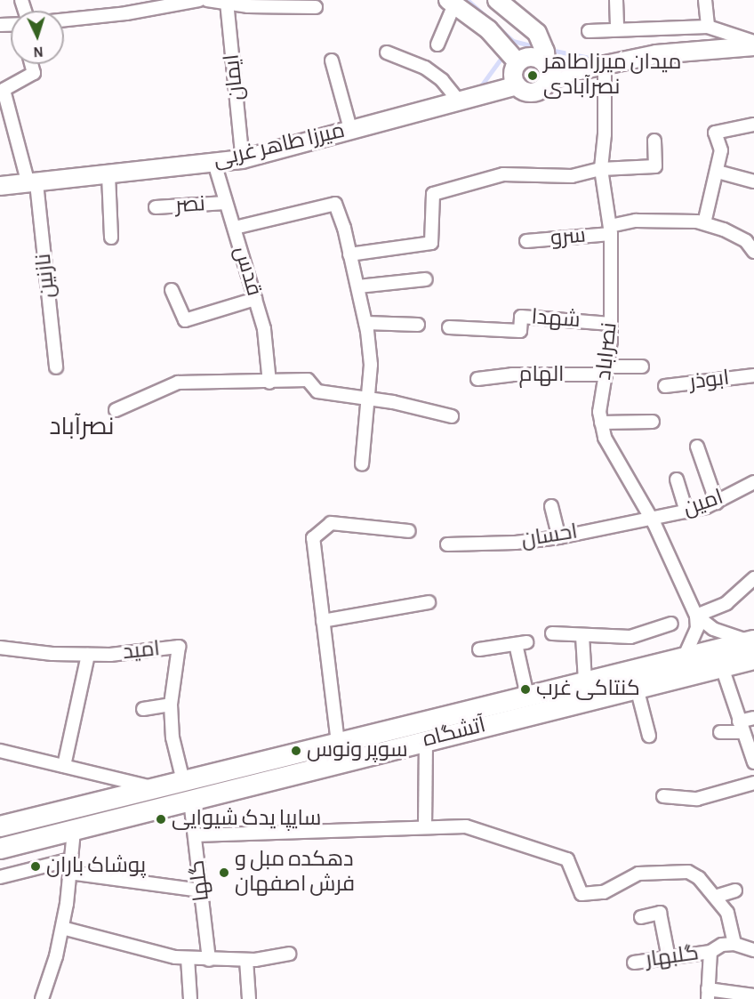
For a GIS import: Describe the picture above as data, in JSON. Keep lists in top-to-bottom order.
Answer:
{
  "streets": {
    "main road": ["میرزا طاهر غربی", "آتشگاه"],
    "street": [
      "ایمان",
      "نصر",
      "سرو",
      "قدس",
      "نازنین",
      "شهدا",
      "نصراباد",
      "الهام",
      "ابوذر",
      "امین",
      "احسان",
      "امید",
      "گلها",
      "گلبهار"
    ]
  },
  "crossings": [
    ["میرزا طاهر غربی", "قدس"],
    ["میرزا طاهر غربی", "نازنین"],
    ["نصر", "قدس"],
    ["سرو", "نصراباد"],
    ["شهدا", "نصراباد"],
    ["نصراباد", "الهام"],
    ["نصراباد", "امین"],
    ["نصراباد", "احسان"],
    ["امین", "احسان"],
    ["امید", "آتشگاه"],
    ["آتشگاه", "گلها"]
  ],
  "districts": ["نصرآباد"],
  "places": [
    "میدان میرزاطاهر نصرآبادی",
    "کنتاکی غرب",
    "سوپر ونوس",
    "سایپا یدک شیوایی",
    "پوشاک باران",
    "دهکده مبل و فرش اصفهان"
  ],
  "north": "bottom"
}
